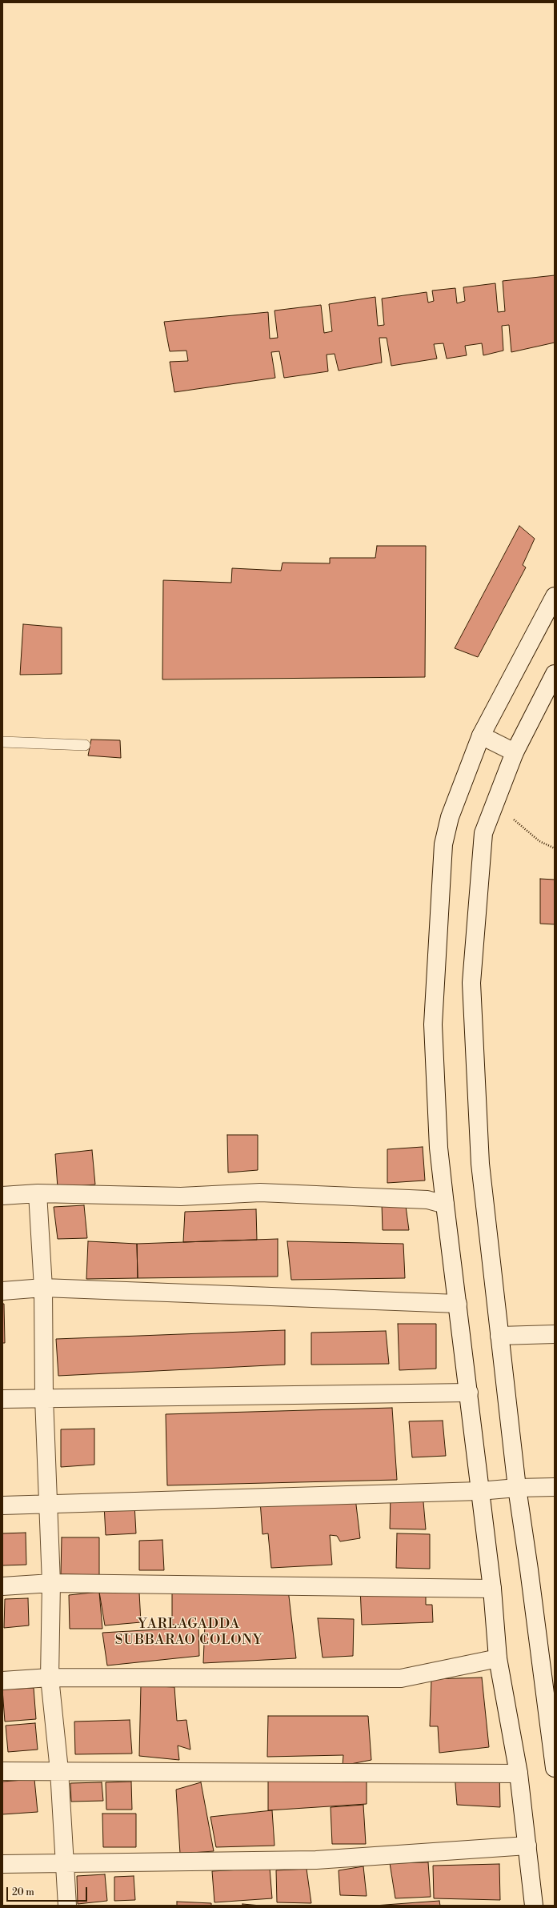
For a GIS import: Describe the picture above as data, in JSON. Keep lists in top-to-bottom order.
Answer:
{
  "districts": ["YARLAGADDA SUBBARAO COLONY"],
  "scale_bar": "20 m"
}
